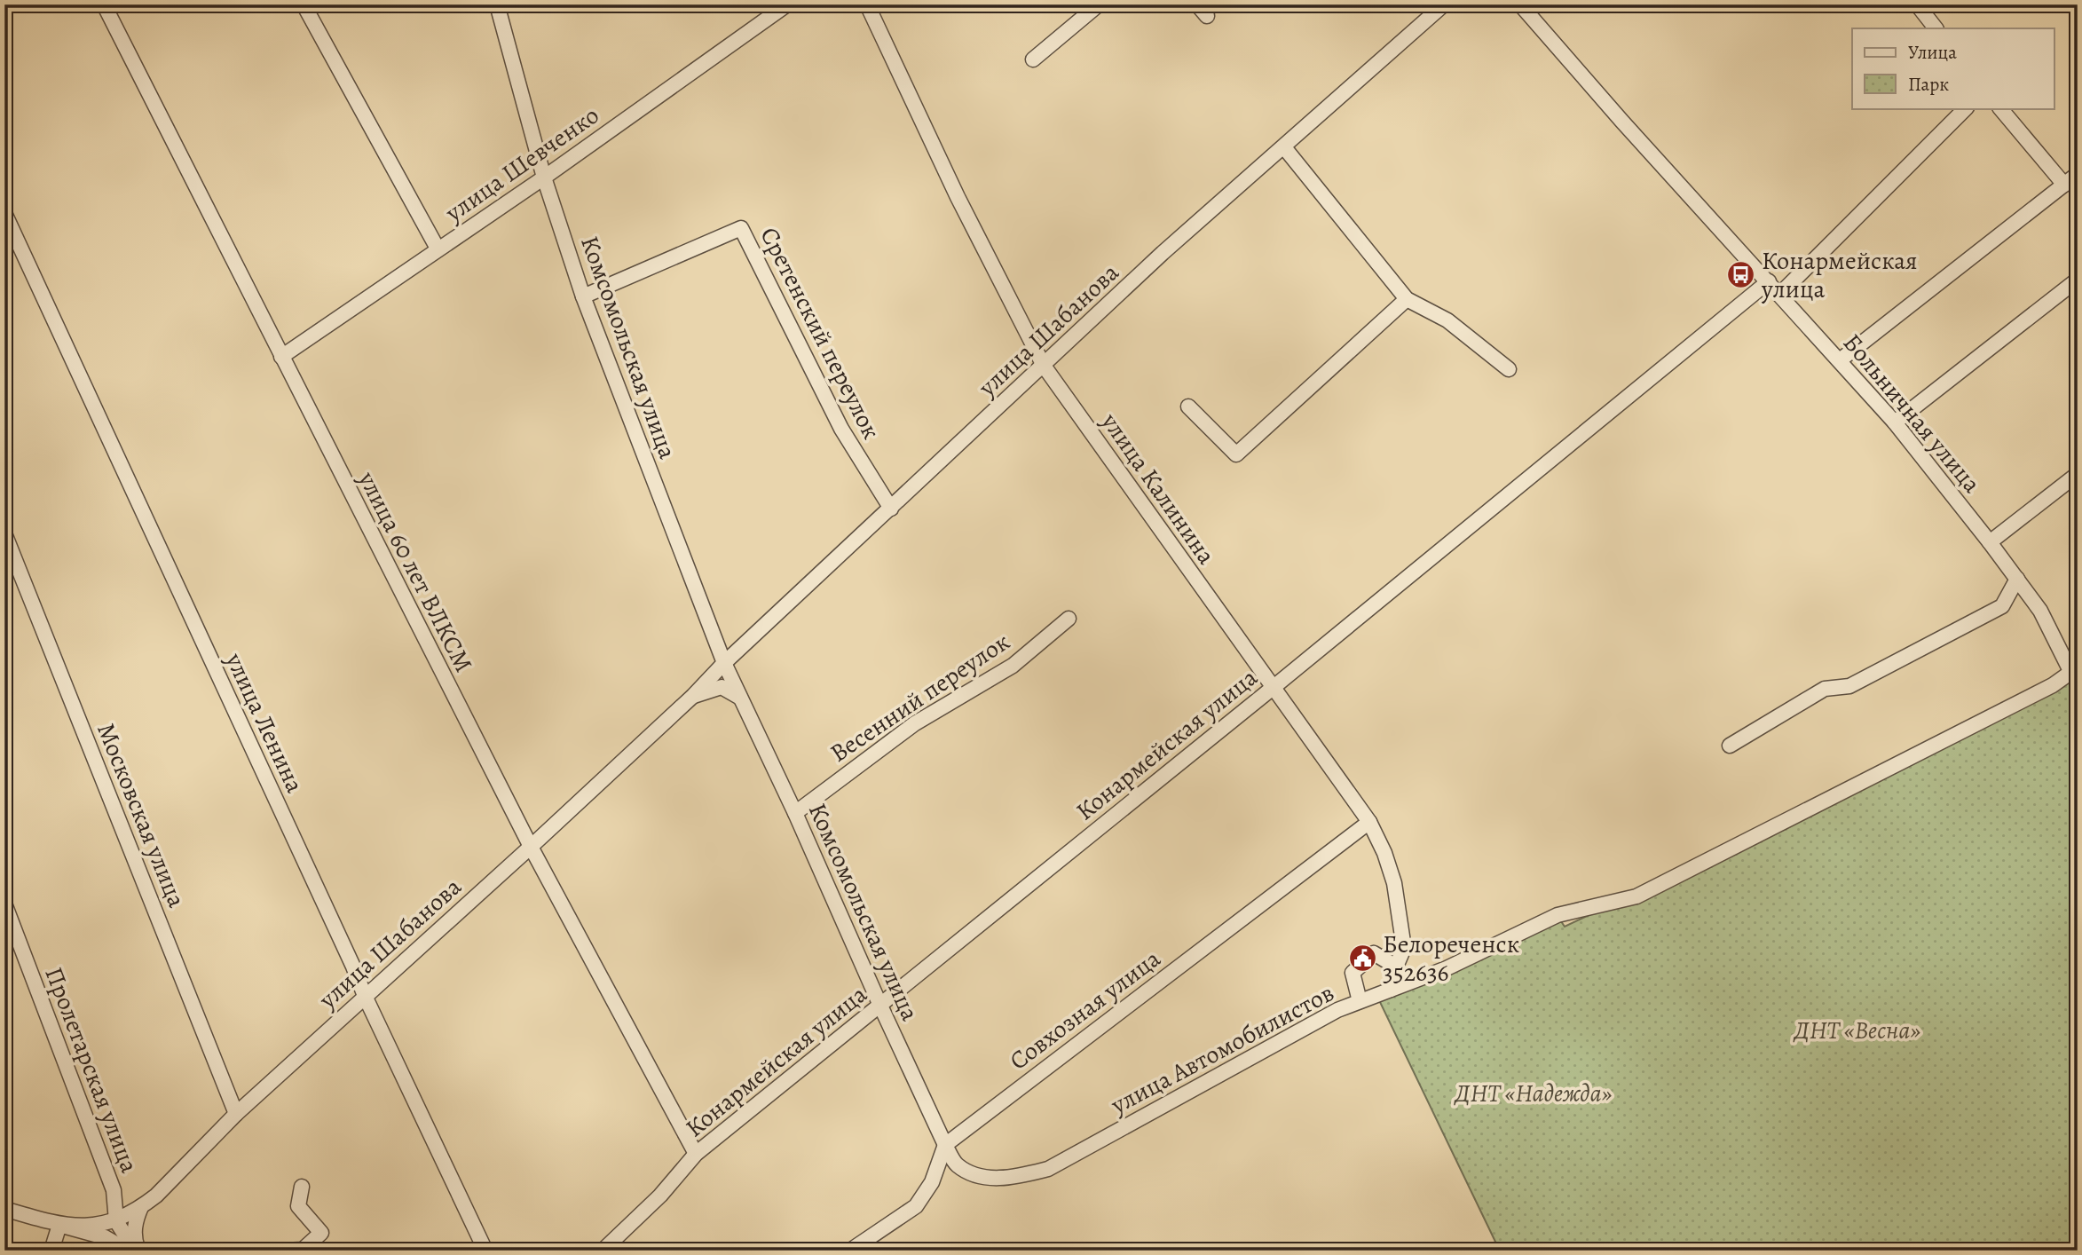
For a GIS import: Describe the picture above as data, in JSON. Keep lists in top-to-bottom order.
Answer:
{
  "streets": {
    "street": [
      "улица Шевченко",
      "улица Шабанова",
      "Сретенский переулок",
      "Комсомольская улица",
      "Больничная улица",
      "улица Калинина",
      "улица 60 лет ВЛКСМ",
      "Весенний переулок",
      "улица Ленина",
      "Конармейская улица",
      "Московская улица",
      "Совхозная улица",
      "улица Автомобилистов",
      "Пролетарская улица"
    ]
  },
  "crossings": [
    ["улица Шевченко", "Комсомольская улица"],
    ["улица Шевченко", "улица 60 лет ВЛКСМ"],
    ["улица Шабанова", "Сретенский переулок"],
    ["улица Шабанова", "Комсомольская улица"],
    ["улица Шабанова", "улица Калинина"],
    ["улица Шабанова", "улица 60 лет ВЛКСМ"],
    ["улица Шабанова", "улица Ленина"],
    ["улица Шабанова", "Московская улица"],
    ["улица Шабанова", "Пролетарская улица"],
    ["Сретенский переулок", "Комсомольская улица"],
    ["Комсомольская улица", "Весенний переулок"],
    ["Комсомольская улица", "Конармейская улица"],
    ["Комсомольская улица", "Совхозная улица"],
    ["Комсомольская улица", "улица Автомобилистов"],
    ["Больничная улица", "Конармейская улица"],
    ["Больничная улица", "улица Автомобилистов"],
    ["улица Калинина", "Конармейская улица"],
    ["улица Калинина", "Совхозная улица"],
    ["улица Калинина", "улица Автомобилистов"],
    ["улица 60 лет ВЛКСМ", "Конармейская улица"],
    ["Совхозная улица", "улица Автомобилистов"]
  ],
  "parks": ["ДНТ «Весна»", "ДНТ «Надежда»"],
  "places": {
    "bus stop": ["Конармейская улица"],
    "public building": ["Белореченск 352636"]
  },
  "legend": ["Улица", "Парк"]
}
